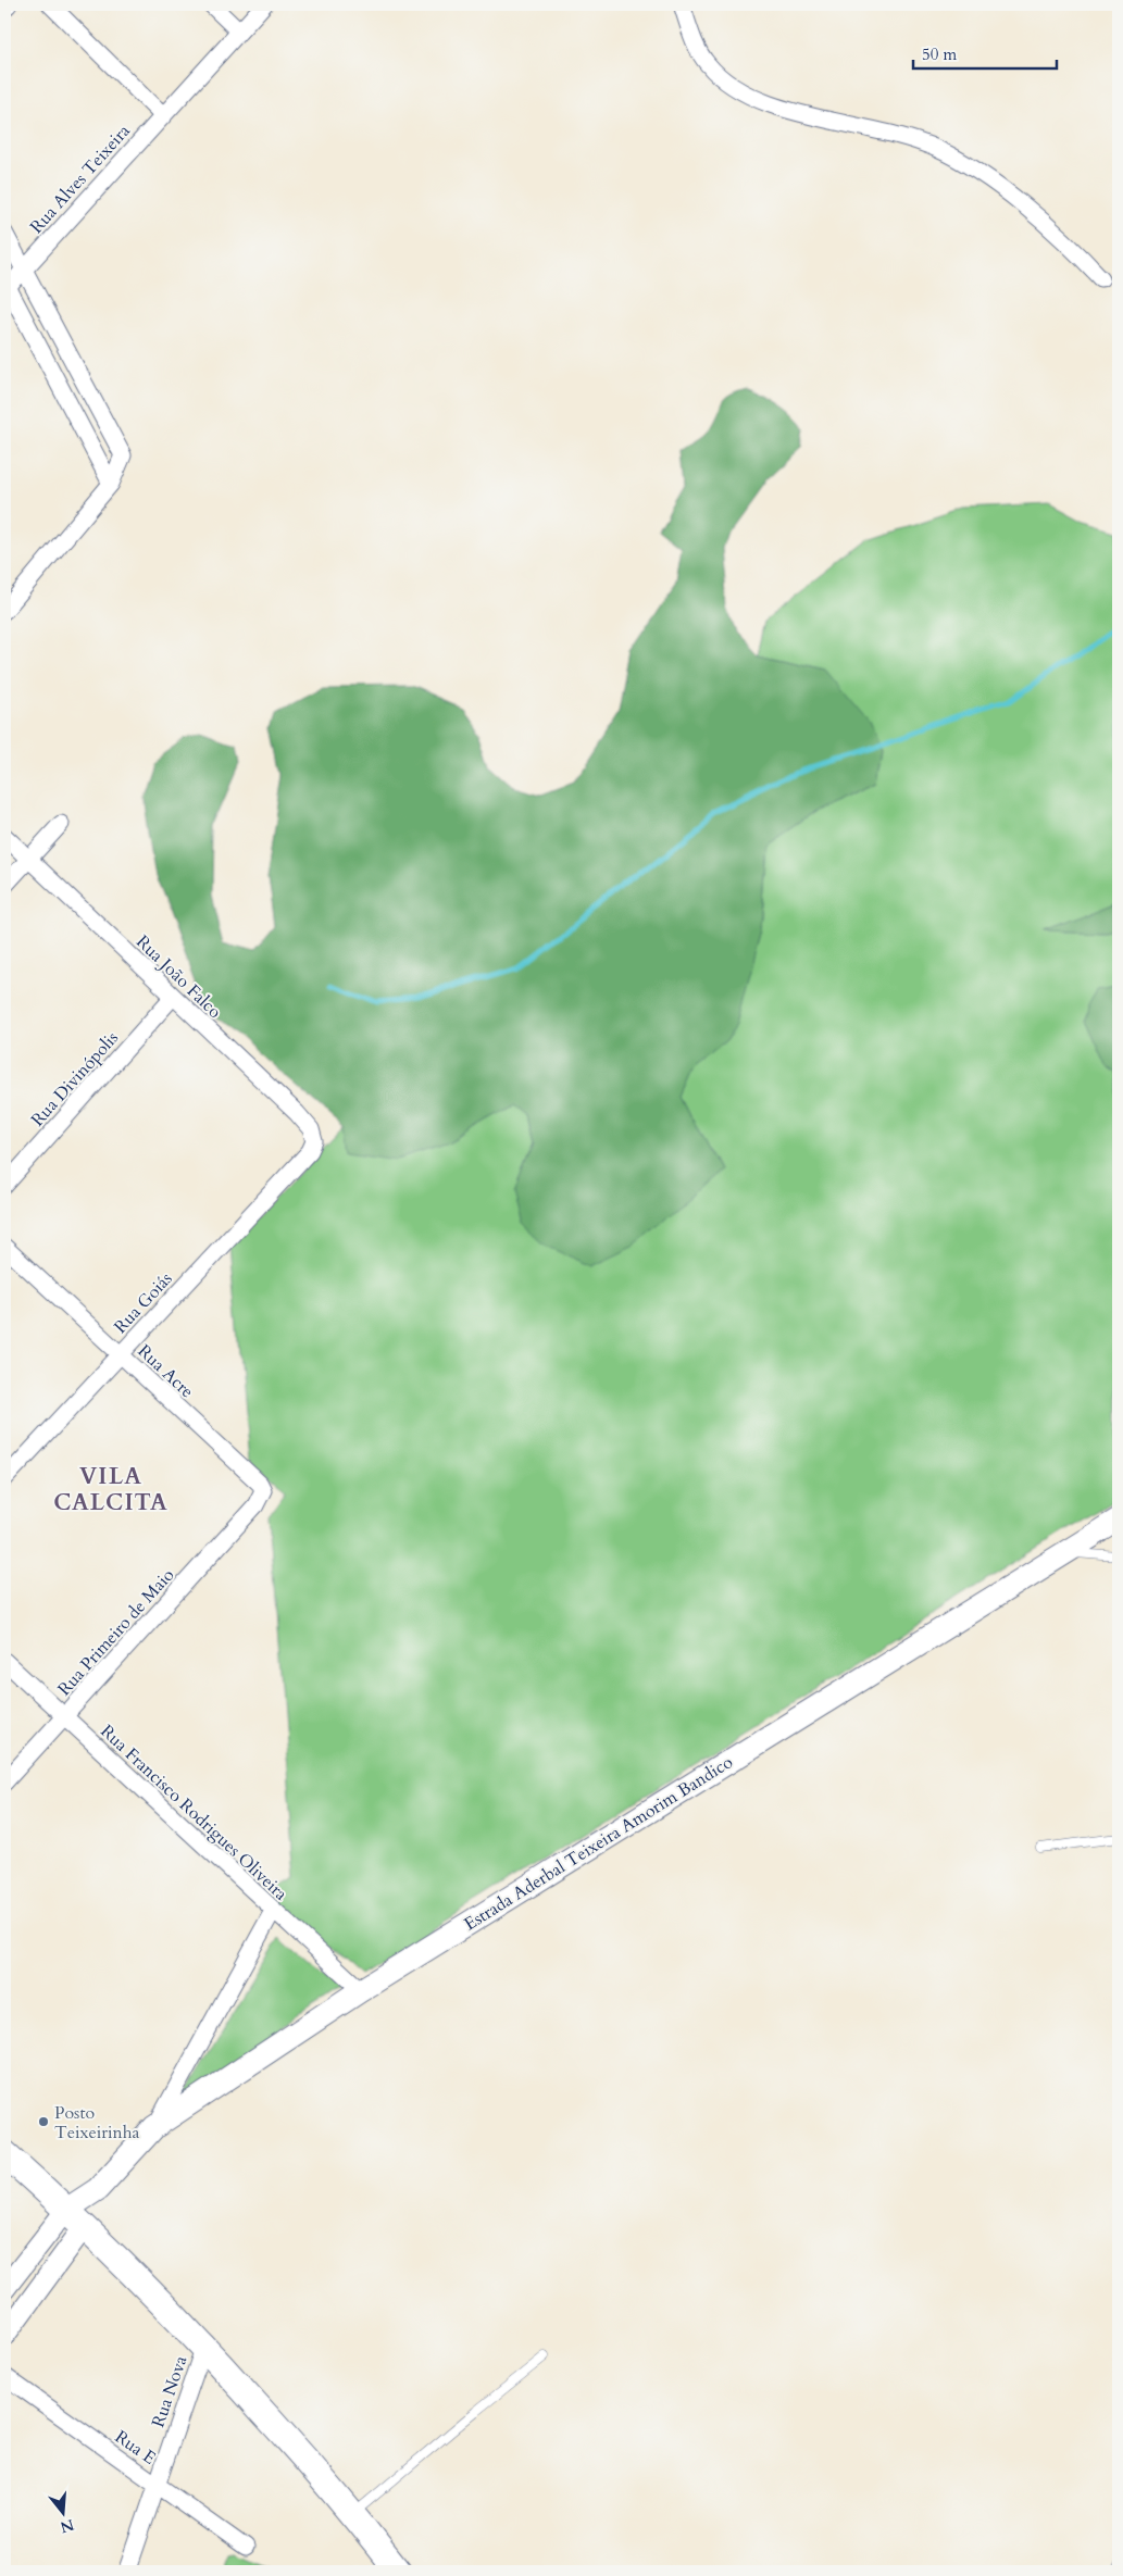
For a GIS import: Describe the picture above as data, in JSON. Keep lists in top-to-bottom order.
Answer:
{
  "streets": {
    "main road": ["Estrada Aderbal Teixeira Amorim Bandico"],
    "street": [
      "Rua Alves Teixeira",
      "Rua João Falco",
      "Rua Divinópolis",
      "Rua Goiás",
      "Rua Acre",
      "Rua Primeiro de Maio",
      "Rua Francisco Rodrigues Oliveira",
      "Rua Nova",
      "Rua E"
    ]
  },
  "crossings": [
    ["Rua João Falco", "Rua Divinópolis"],
    ["Rua João Falco", "Rua Goiás"],
    ["Rua Goiás", "Rua Acre"],
    ["Rua Acre", "Rua Primeiro de Maio"],
    ["Rua Primeiro de Maio", "Rua Francisco Rodrigues Oliveira"],
    ["Rua Francisco Rodrigues Oliveira", "Estrada Aderbal Teixeira Amorim Bandico"],
    ["Rua Nova", "Rua E"]
  ],
  "districts": ["VILA CALCITA"],
  "places": ["Posto Teixeirinha"],
  "scale_bar": "50 m",
  "north": "bottom"
}
